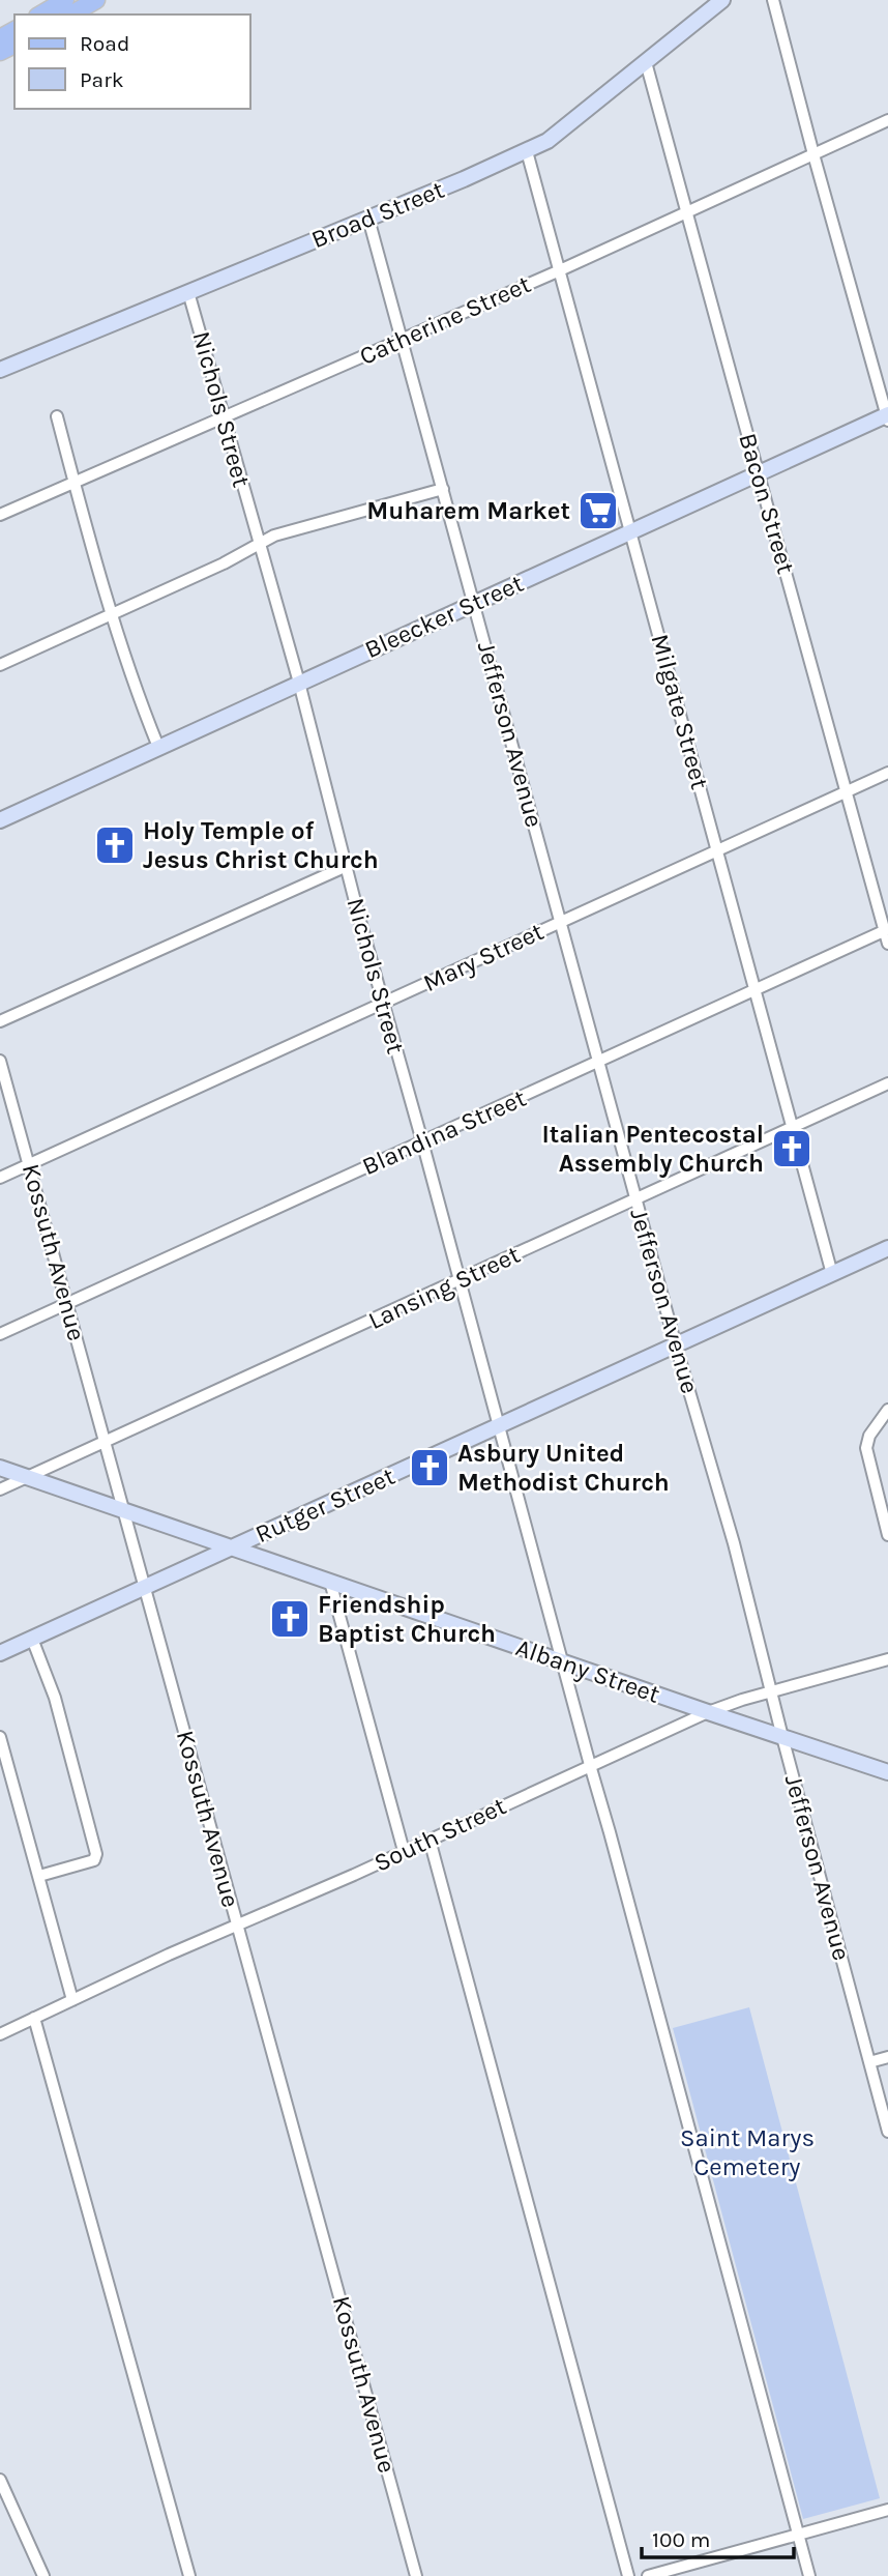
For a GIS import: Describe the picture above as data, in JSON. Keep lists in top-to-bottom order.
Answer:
{
  "streets": {
    "street": [
      "Broad Street",
      "Catherine Street",
      "Nichols Street",
      "Bacon Street",
      "Bleecker Street",
      "Milgate Street",
      "Jefferson Avenue",
      "Mary Street",
      "Blandina Street",
      "Kossuth Avenue",
      "Lansing Street",
      "Rutger Street",
      "Albany Street",
      "South Street"
    ]
  },
  "crossings": [
    ["Broad Street", "Nichols Street"],
    ["Broad Street", "Bacon Street"],
    ["Broad Street", "Milgate Street"],
    ["Broad Street", "Jefferson Avenue"],
    ["Catherine Street", "Nichols Street"],
    ["Catherine Street", "Bacon Street"],
    ["Catherine Street", "Milgate Street"],
    ["Catherine Street", "Jefferson Avenue"],
    ["Nichols Street", "Bleecker Street"],
    ["Nichols Street", "Mary Street"],
    ["Nichols Street", "Blandina Street"],
    ["Nichols Street", "Lansing Street"],
    ["Nichols Street", "Rutger Street"],
    ["Nichols Street", "Albany Street"],
    ["Nichols Street", "South Street"],
    ["Bacon Street", "Bleecker Street"],
    ["Bacon Street", "Mary Street"],
    ["Bacon Street", "Blandina Street"],
    ["Bleecker Street", "Milgate Street"],
    ["Bleecker Street", "Jefferson Avenue"],
    ["Milgate Street", "Mary Street"],
    ["Milgate Street", "Blandina Street"],
    ["Milgate Street", "Lansing Street"],
    ["Milgate Street", "Rutger Street"],
    ["Jefferson Avenue", "Mary Street"],
    ["Jefferson Avenue", "Blandina Street"],
    ["Jefferson Avenue", "Lansing Street"],
    ["Jefferson Avenue", "Rutger Street"],
    ["Jefferson Avenue", "Albany Street"],
    ["Jefferson Avenue", "South Street"],
    ["Mary Street", "Kossuth Avenue"],
    ["Blandina Street", "Kossuth Avenue"],
    ["Kossuth Avenue", "Lansing Street"],
    ["Kossuth Avenue", "Rutger Street"],
    ["Kossuth Avenue", "Albany Street"],
    ["Kossuth Avenue", "South Street"],
    ["Lansing Street", "Albany Street"],
    ["Rutger Street", "Albany Street"],
    ["Albany Street", "South Street"]
  ],
  "parks": ["Saint Marys Cemetery"],
  "places": {
    "supermarket": ["Muharem Market"],
    "church": [
      "Holy Temple of Jesus Christ Church",
      "Italian Pentecostal Assembly Church",
      "Asbury United Methodist Church",
      "Friendship Baptist Church"
    ]
  },
  "legend": ["Road", "Park"],
  "scale_bar": "100 m"
}
